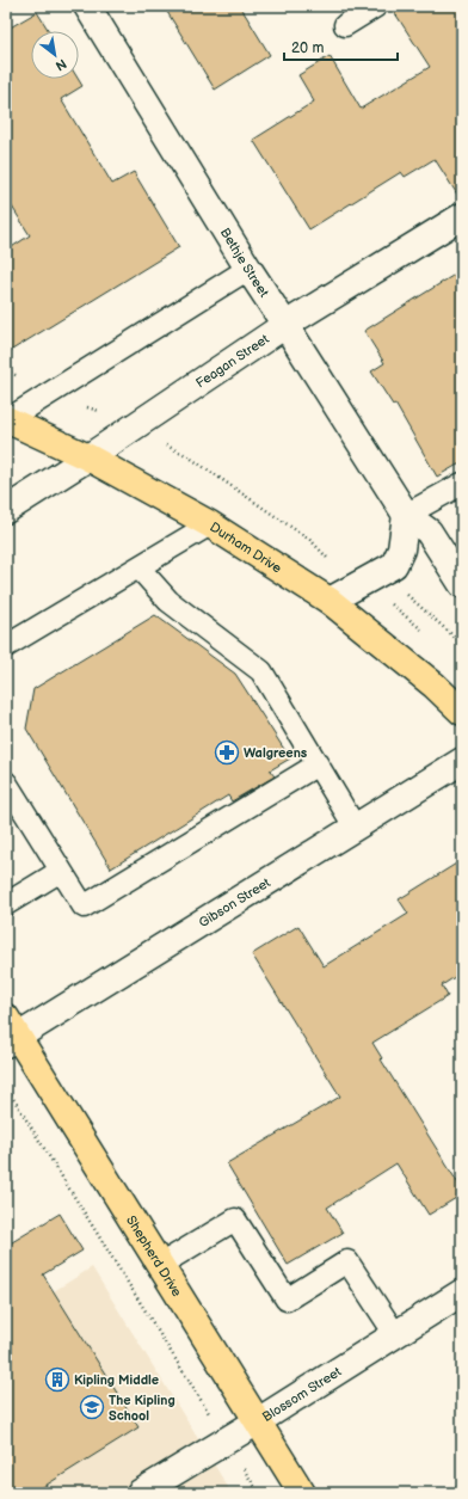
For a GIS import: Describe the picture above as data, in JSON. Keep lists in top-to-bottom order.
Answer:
{
  "streets": {
    "main road": ["Durham Drive", "Shepherd Drive"],
    "street": [
      "Bethje Street",
      "Feagan Street",
      "Gibson Street",
      "Blossom Street"
    ]
  },
  "crossings": [
    ["Bethje Street", "Feagan Street"],
    ["Feagan Street", "Durham Drive"],
    ["Gibson Street", "Shepherd Drive"],
    ["Shepherd Drive", "Blossom Street"]
  ],
  "places": {
    "pharmacy": ["Walgreens"],
    "building": ["Kipling Middle"],
    "school or university": ["The Kipling School"]
  },
  "scale_bar": "20 m",
  "north": "bottom right"
}
